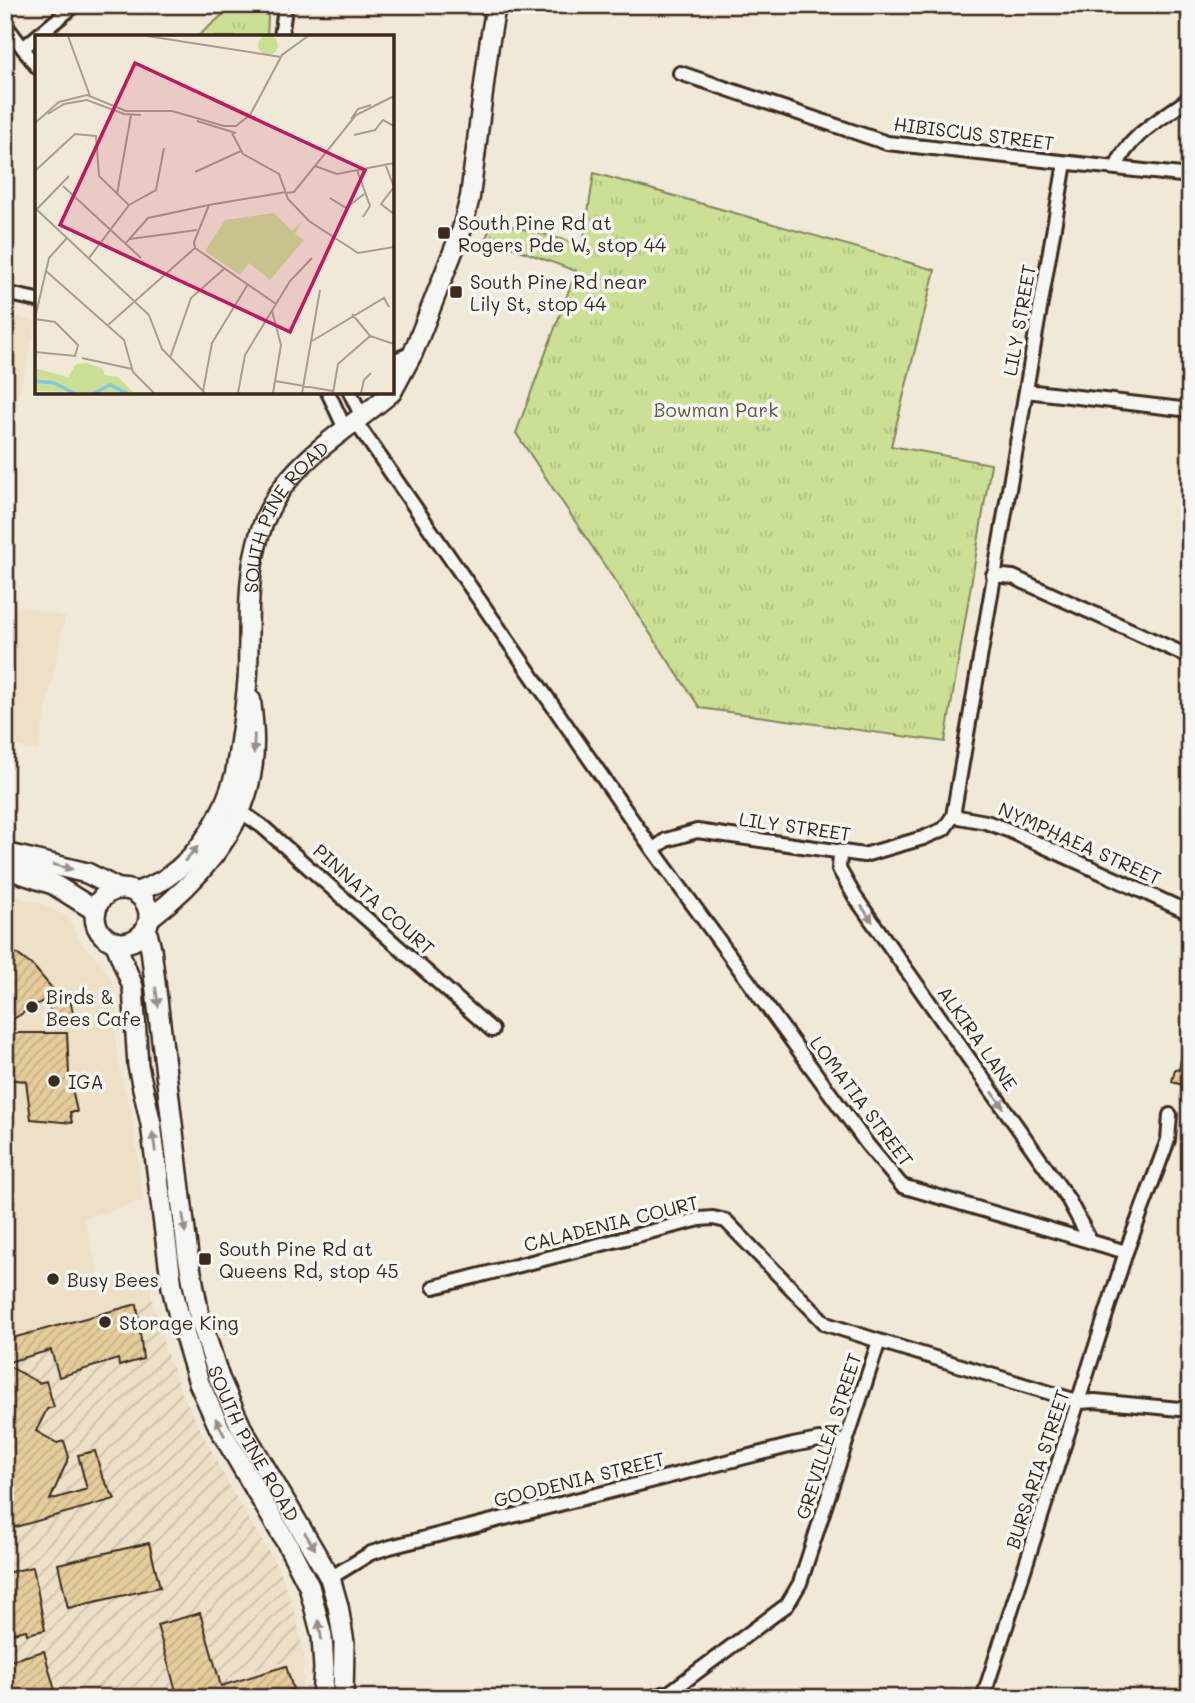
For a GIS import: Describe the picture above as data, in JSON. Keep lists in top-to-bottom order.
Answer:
{
  "streets": {
    "main road": ["SOUTH PINE ROAD"],
    "street": [
      "HIBISCUS STREET",
      "LILY STREET",
      "NYMPHAEA STREET",
      "PINNATA COURT",
      "ALKIRA LANE",
      "LOMATIA STREET",
      "CALADENIA COURT",
      "GREVILLEA STREET",
      "BURSARIA STREET",
      "GOODENIA STREET"
    ]
  },
  "crossings": [
    ["HIBISCUS STREET", "LILY STREET"],
    ["LILY STREET", "NYMPHAEA STREET"],
    ["LILY STREET", "ALKIRA LANE"],
    ["LILY STREET", "LOMATIA STREET"],
    ["SOUTH PINE ROAD", "PINNATA COURT"],
    ["SOUTH PINE ROAD", "GOODENIA STREET"],
    ["ALKIRA LANE", "LOMATIA STREET"],
    ["LOMATIA STREET", "BURSARIA STREET"],
    ["CALADENIA COURT", "GREVILLEA STREET"],
    ["GREVILLEA STREET", "BURSARIA STREET"],
    ["GREVILLEA STREET", "GOODENIA STREET"]
  ],
  "one_way": ["ALKIRA LANE"],
  "parks": ["Bowman Park"],
  "places": {
    "transit": ["South Pine Rd at Rogers Pde W, stop 44", "South Pine Rd near Lily St, stop 44", "South Pine Rd at Queens Rd, stop 45"],
    "other": [
      "Birds & Bees Cafe",
      "IGA",
      "Busy Bees",
      "Storage King"
    ]
  }
}
